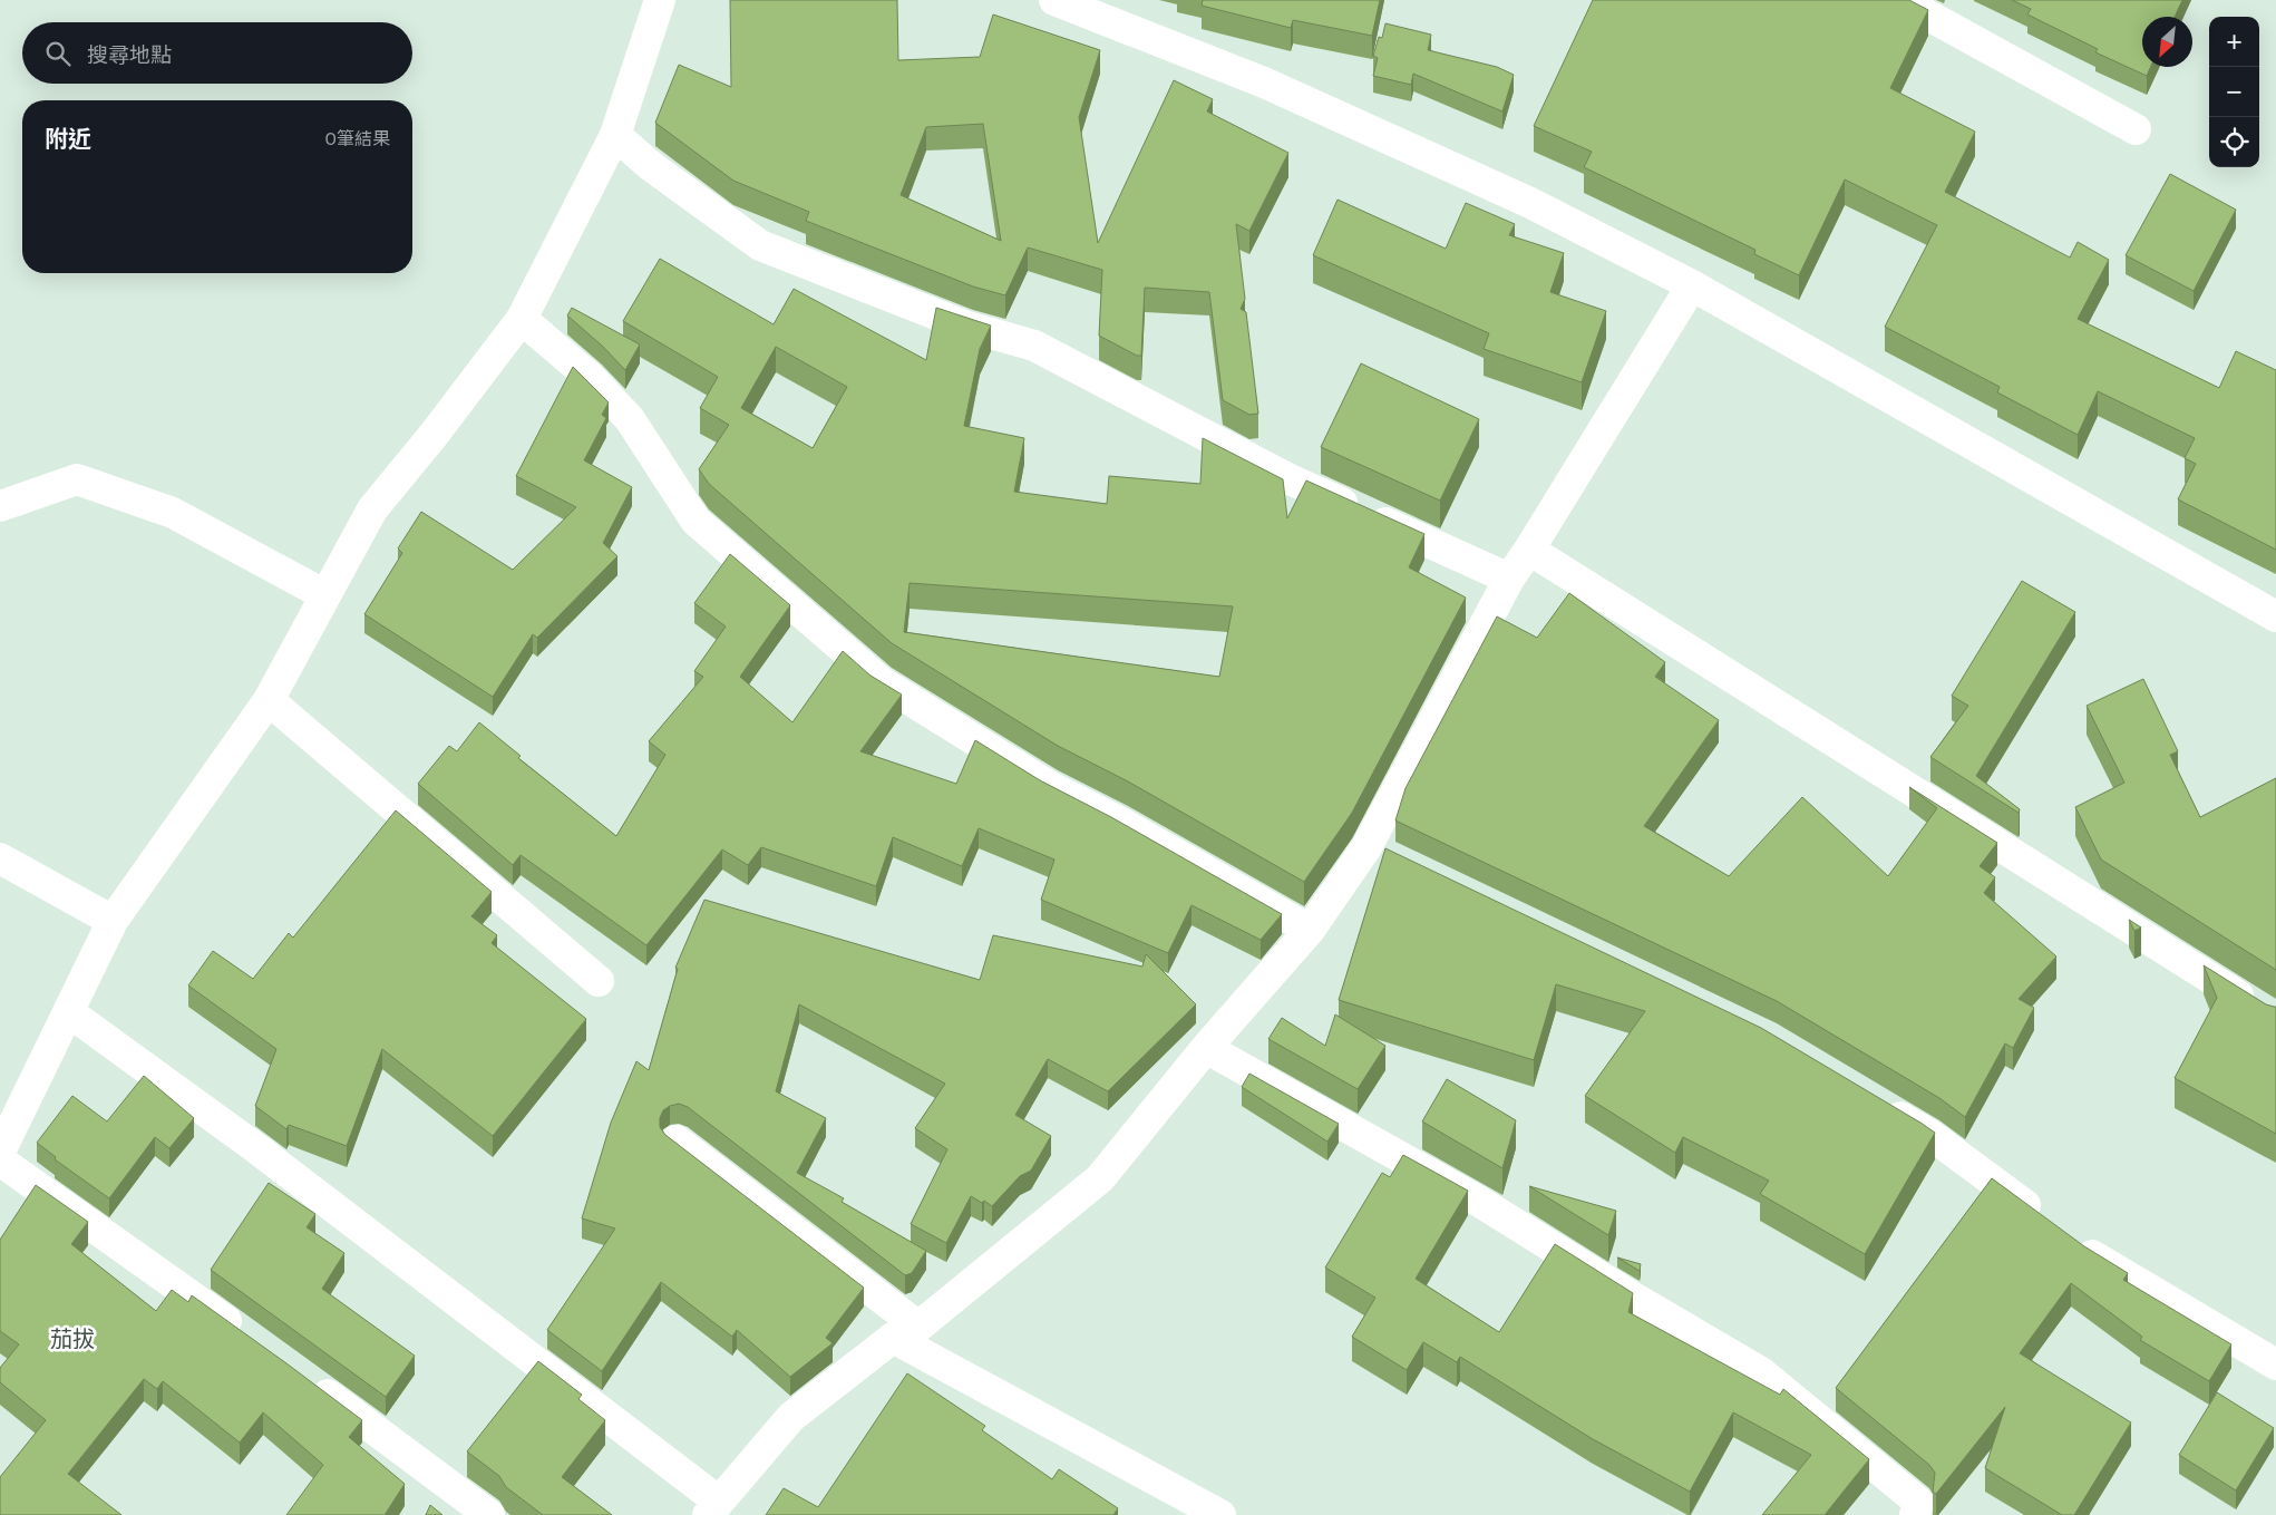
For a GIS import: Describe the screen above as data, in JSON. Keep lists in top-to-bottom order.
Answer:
{
  "districts": ["茄拔"],
  "north": "bottom left",
  "page": {
    "map_buttons": ["+", "−"],
    "search": "搜尋地點",
    "heading": ["附近", "0筆結果"]
  }
}
